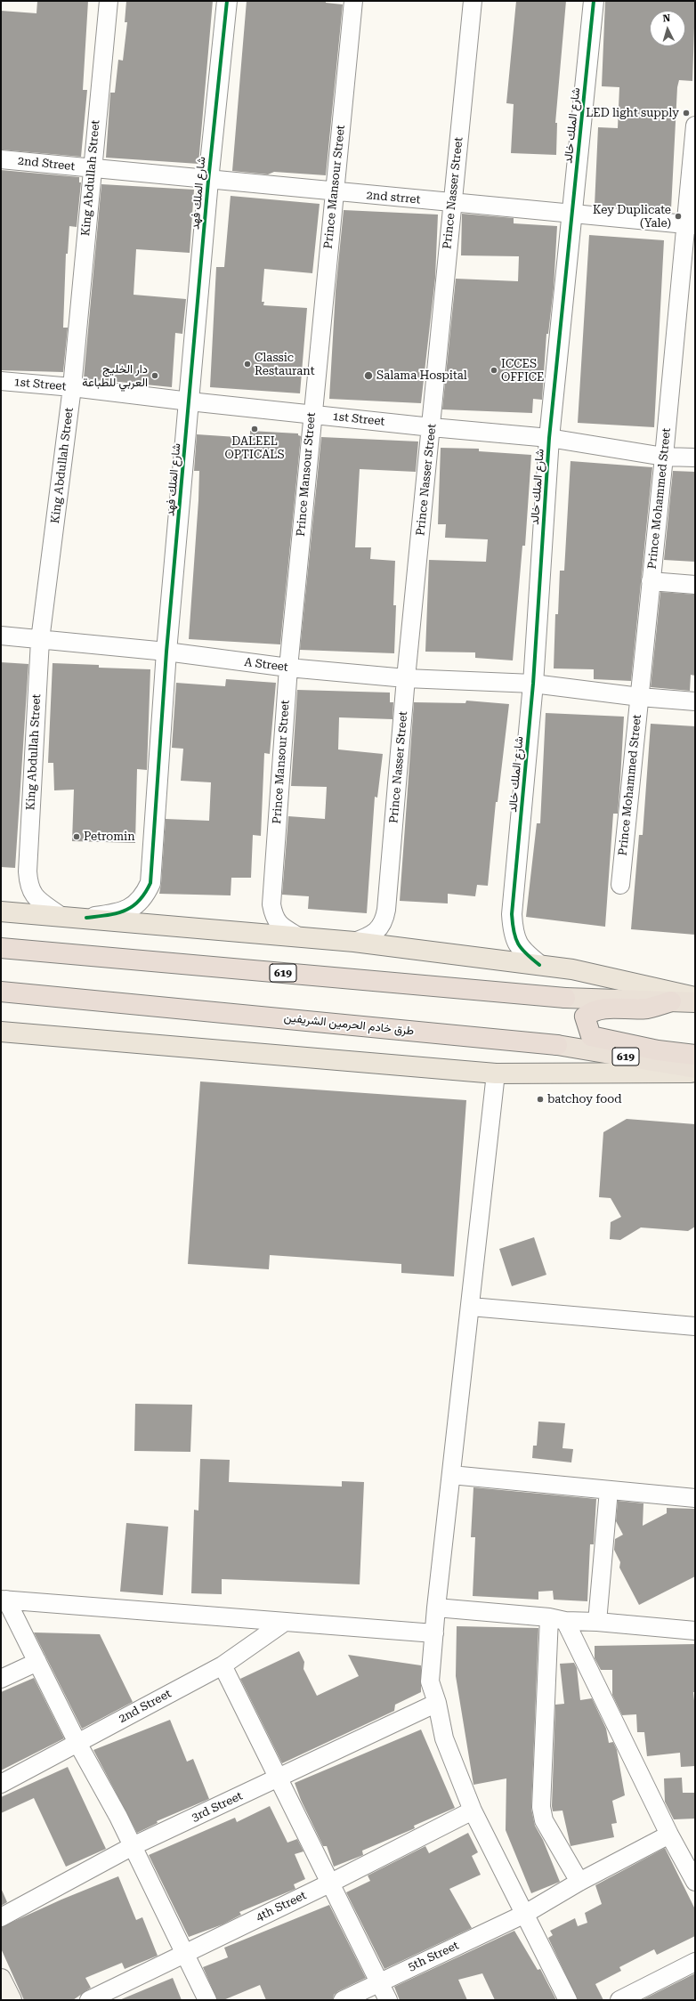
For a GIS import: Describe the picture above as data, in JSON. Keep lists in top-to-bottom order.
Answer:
{
  "streets": {
    "highway": ["619", "طرق خادم الحرمين الشريفين"],
    "street": [
      "شارع الملك خالد",
      "2nd Street",
      "King Abdullah Street",
      "Prince Mansour Street",
      "شارع الملك فهد",
      "Prince Nasser Street",
      "2nd strret",
      "1st Street",
      "Prince Mohammed Street",
      "A Street",
      "3rd Street",
      "4th Street",
      "5th Street"
    ]
  },
  "crossings": [
    ["شارع الملك خالد", "2nd strret"],
    ["شارع الملك خالد", "1st Street"],
    ["شارع الملك خالد", "A Street"],
    ["2nd Street", "King Abdullah Street"],
    ["2nd Street", "2nd strret"],
    ["King Abdullah Street", "2nd strret"],
    ["King Abdullah Street", "1st Street"],
    ["King Abdullah Street", "A Street"],
    ["Prince Mansour Street", "2nd strret"],
    ["Prince Mansour Street", "1st Street"],
    ["Prince Mansour Street", "A Street"],
    ["شارع الملك فهد", "2nd strret"],
    ["شارع الملك فهد", "1st Street"],
    ["شارع الملك فهد", "A Street"],
    ["Prince Nasser Street", "2nd strret"],
    ["Prince Nasser Street", "1st Street"],
    ["Prince Nasser Street", "A Street"],
    ["2nd strret", "Prince Mohammed Street"],
    ["1st Street", "Prince Mohammed Street"],
    ["Prince Mohammed Street", "A Street"]
  ],
  "places": [
    "LED light supply",
    "Key Duplicate (Yale)",
    "Classic Restaurant",
    "ICCES OFFICE",
    "دار الخليج العربي للطباعة",
    "Salama Hospital",
    "DALEEL OPTICALS",
    "Petromin",
    "batchoy food"
  ],
  "north": "top"
}
